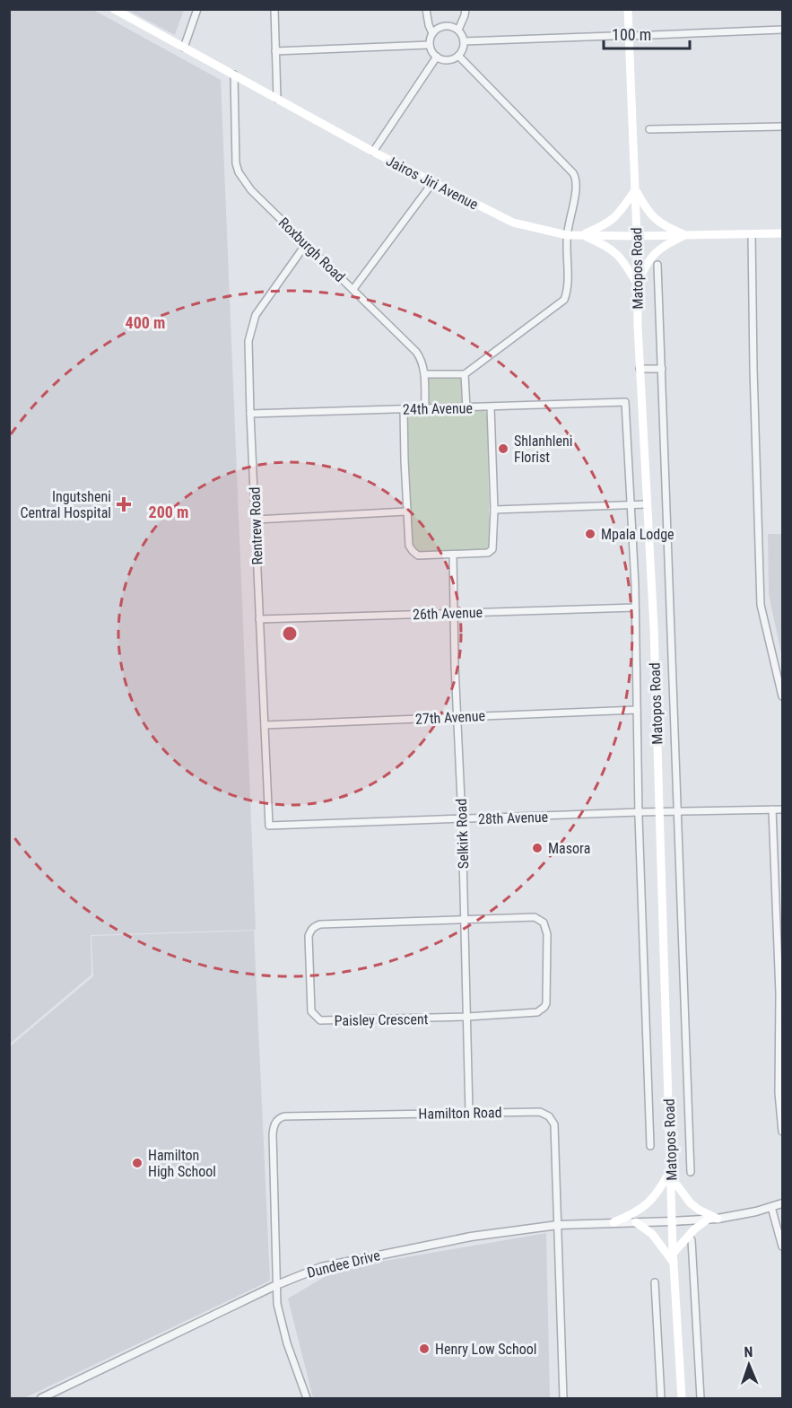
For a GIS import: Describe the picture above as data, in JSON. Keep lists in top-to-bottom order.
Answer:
{
  "streets": {
    "main road": ["Jairos Jiri Avenue", "Matopos Road"],
    "street": [
      "Roxburgh Road",
      "24th Avenue",
      "Rentrew Road",
      "26th Avenue",
      "27th Avenue",
      "28th Avenue",
      "Selkirk Road",
      "Paisley Crescent",
      "Hamilton Road",
      "Dundee Drive"
    ]
  },
  "crossings": [
    ["Jairos Jiri Avenue", "Roxburgh Road"],
    ["Jairos Jiri Avenue", "Matopos Road"],
    ["Roxburgh Road", "24th Avenue"],
    ["Roxburgh Road", "Rentrew Road"],
    ["Matopos Road", "28th Avenue"],
    ["Matopos Road", "Dundee Drive"],
    ["24th Avenue", "Rentrew Road"],
    ["Rentrew Road", "26th Avenue"],
    ["Rentrew Road", "27th Avenue"],
    ["Rentrew Road", "28th Avenue"],
    ["26th Avenue", "Selkirk Road"],
    ["27th Avenue", "Selkirk Road"],
    ["28th Avenue", "Selkirk Road"],
    ["Selkirk Road", "Paisley Crescent"],
    ["Selkirk Road", "Hamilton Road"],
    ["Hamilton Road", "Dundee Drive"]
  ],
  "places": {
    "other": [
      "Shlanhleni Florist",
      "Mpala Lodge",
      "Masora",
      "Hamilton High School",
      "Henry Low School"
    ],
    "health": ["Ingutsheni Central Hospital"]
  },
  "scale_bar": "100 m",
  "north": "top",
  "rings": ["400 m", "200 m"]
}
